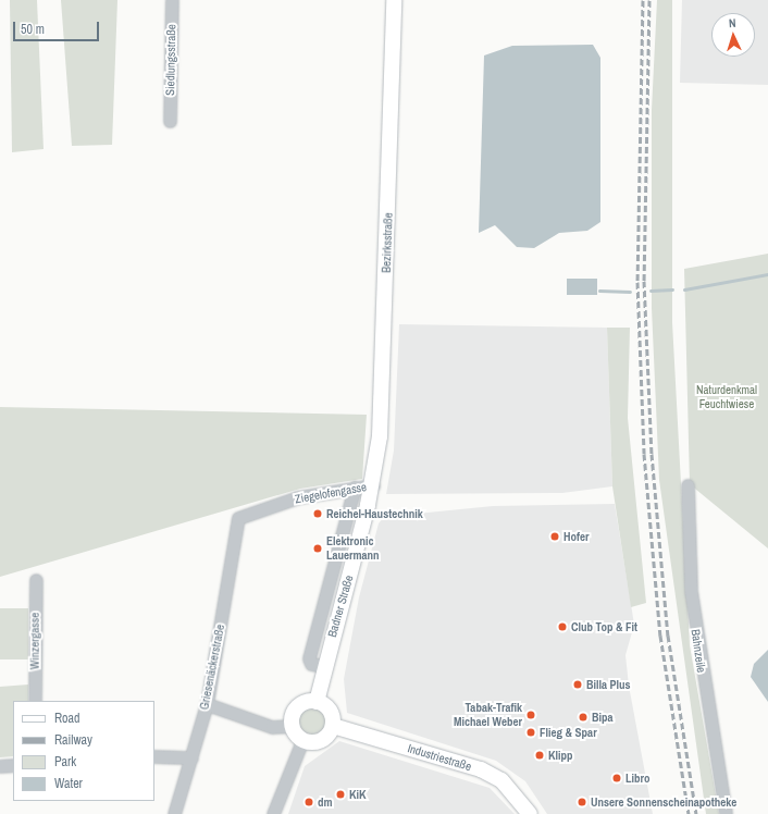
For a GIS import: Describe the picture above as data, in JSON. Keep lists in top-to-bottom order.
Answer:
{
  "streets": {
    "main road": ["Bezirksstraße", "Badner Straße", "Industriestraße"],
    "street": [
      "Siedlungsstraße",
      "Ziegelofengasse",
      "Winzergasse",
      "Bahnzeile",
      "Griesenäckerstraße"
    ]
  },
  "crossings": [
    ["Bezirksstraße", "Ziegelofengasse"],
    ["Bezirksstraße", "Badner Straße"],
    ["Ziegelofengasse", "Badner Straße"],
    ["Ziegelofengasse", "Griesenäckerstraße"],
    ["Badner Straße", "Industriestraße"]
  ],
  "parks": ["Naturdenkmal Feuchtwiese"],
  "places": [
    "Reichel-Haustechnik",
    "Hofer",
    "Elektronic Lauermann",
    "Club Top & Fit",
    "Billa Plus",
    "Tabak-Trafik Michael Weber",
    "Bipa",
    "Flieg & Spar",
    "Klipp",
    "Libro",
    "KiK",
    "dm",
    "Unsere Sonnenscheinapotheke"
  ],
  "legend": [
    "Road",
    "Railway",
    "Park",
    "Water"
  ],
  "scale_bar": "50 m",
  "north": "top"
}
